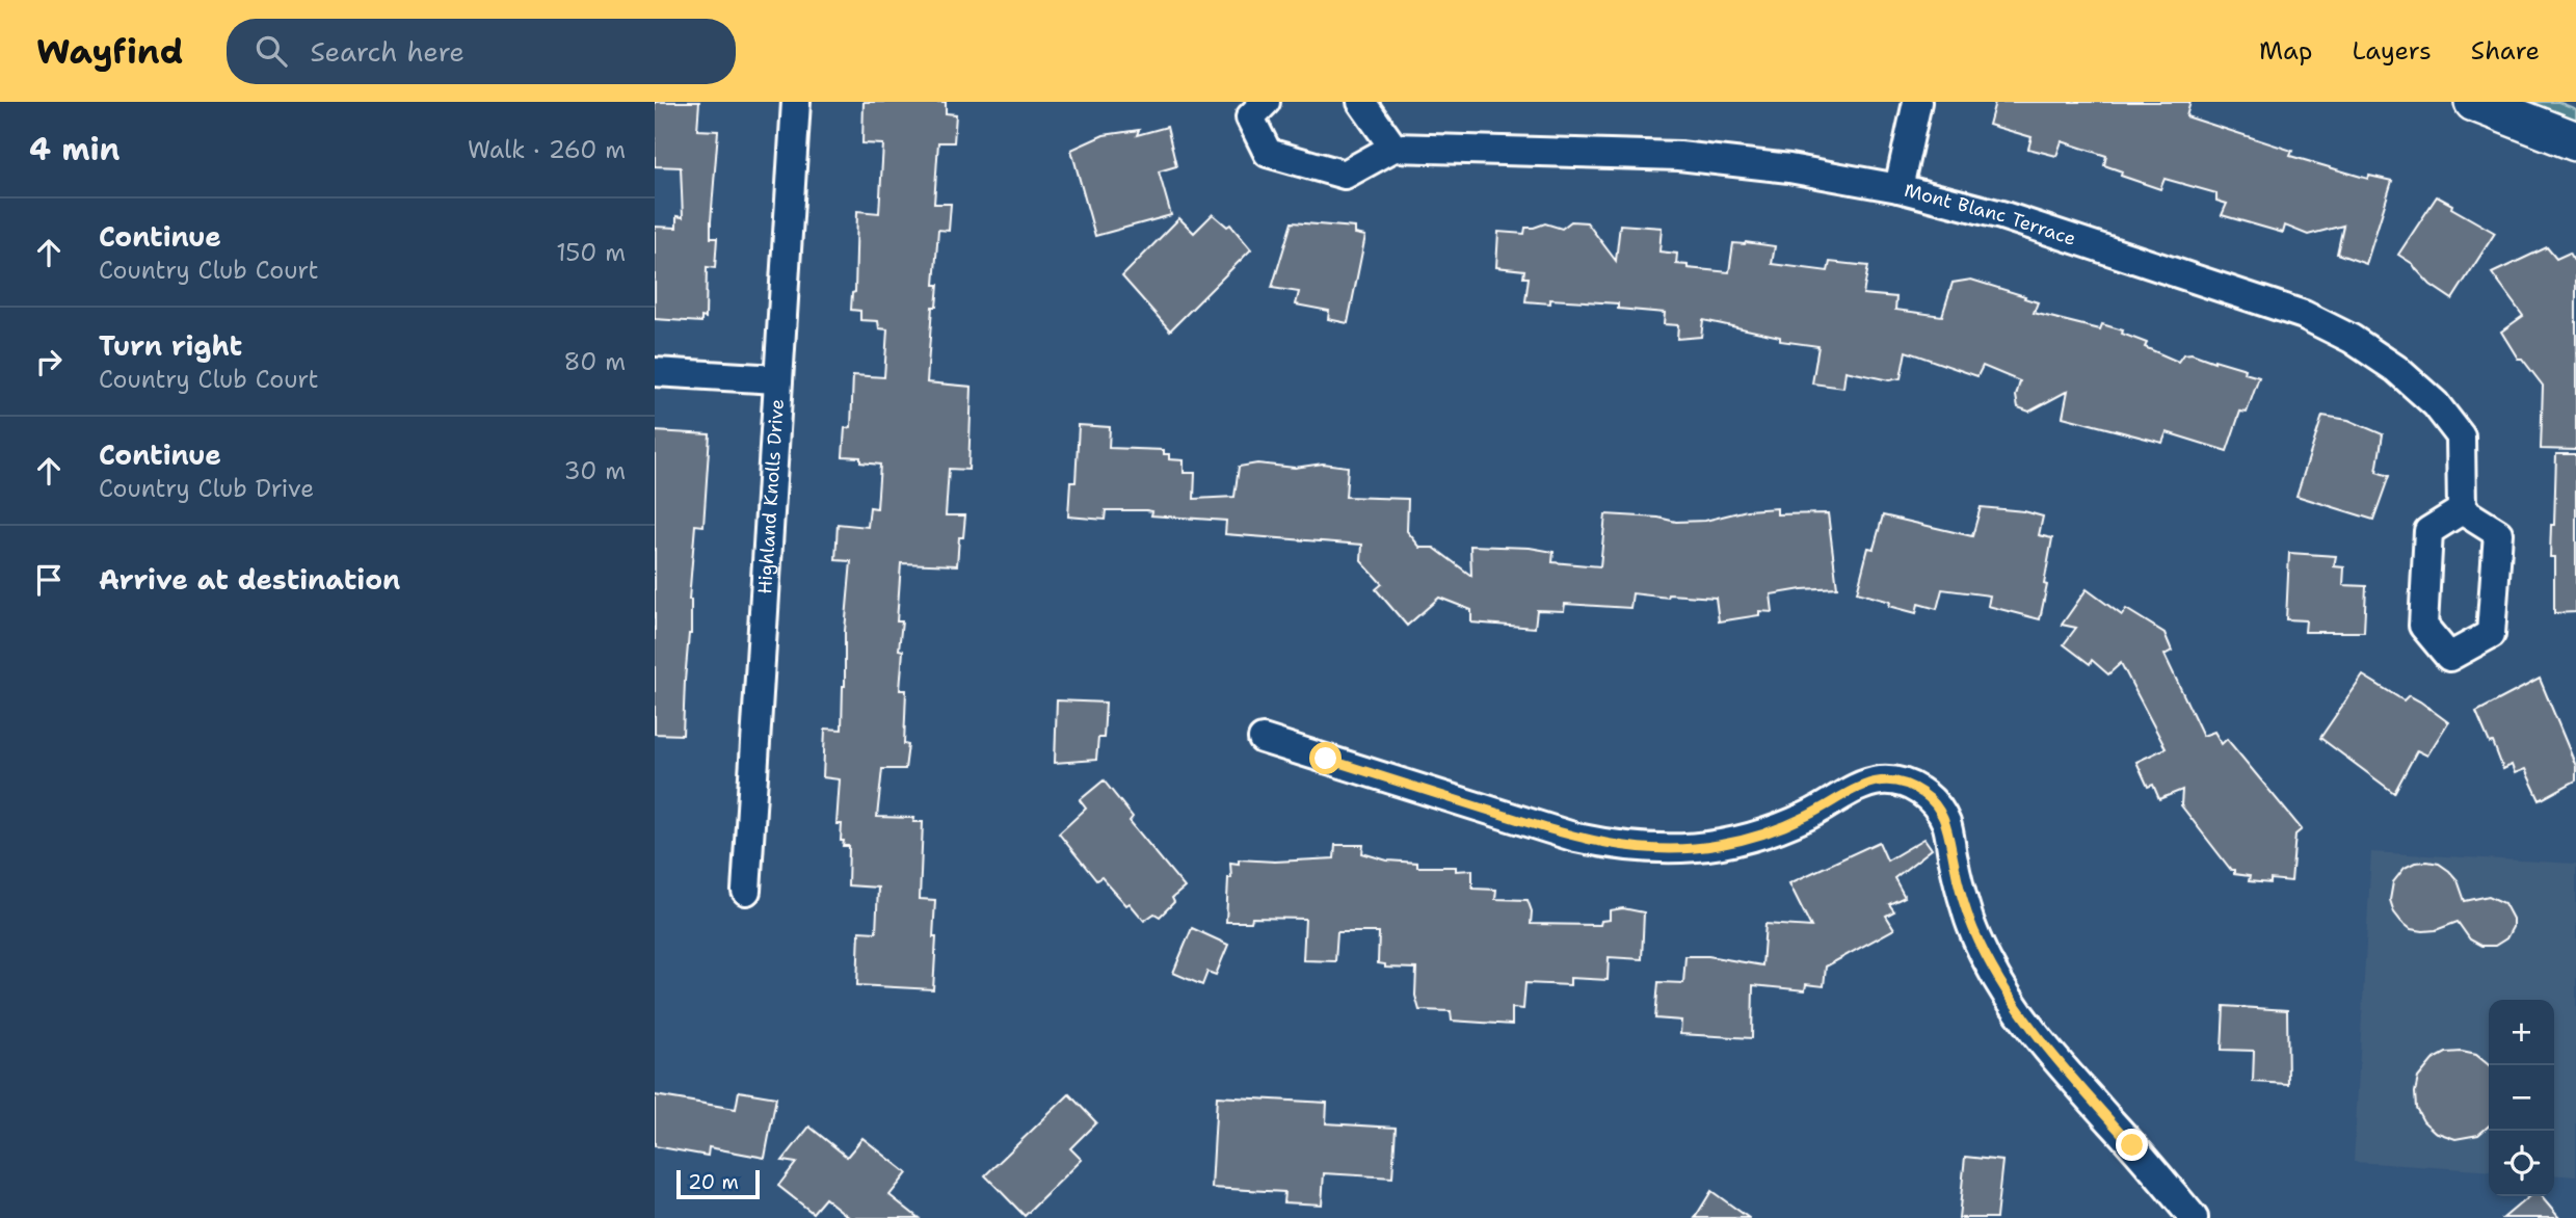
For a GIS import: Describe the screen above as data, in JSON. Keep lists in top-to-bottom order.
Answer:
{
  "streets": {
    "street": ["Mont Blanc Terrace", "Highland Knolls Drive"]
  },
  "scale_bar": "20 m",
  "page": {
    "header": "Wayfind",
    "search": "Search here",
    "nav": ["Map", "Layers", "Share"],
    "heading": ["4 min", "Walk · 260 m"],
    "list": [
      ["Continue", "Country Club Court", "150 m"],
      ["Turn right", "Country Club Court", "80 m"],
      ["Continue", "Country Club Drive", "30 m"],
      "Arrive at destination"
    ],
    "map_buttons": ["+", "−"],
    "scale": "20 m"
  }
}
